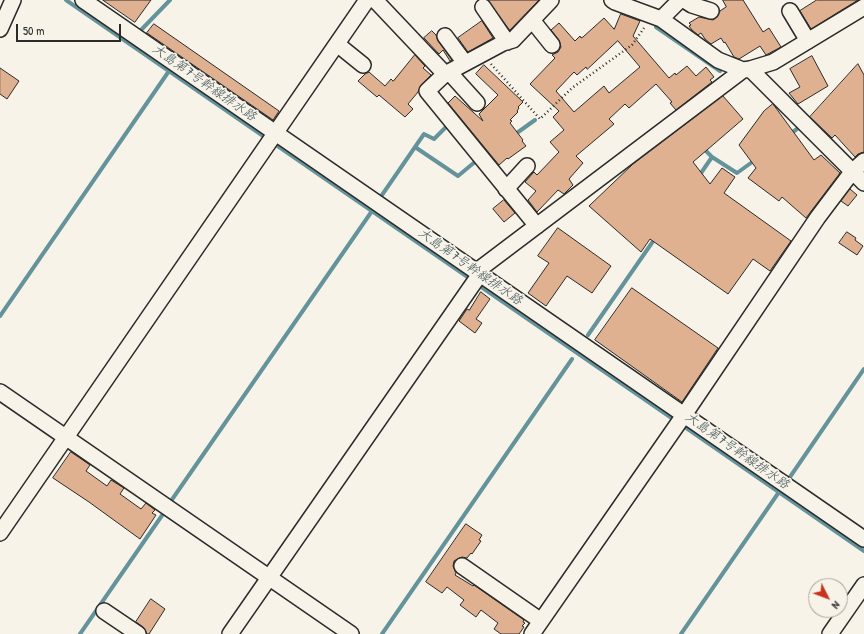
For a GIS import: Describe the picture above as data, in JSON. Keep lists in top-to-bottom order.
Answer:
{
  "water": ["大島第7号幹線排水路"],
  "scale_bar": "50 m",
  "north": "bottom right"
}
